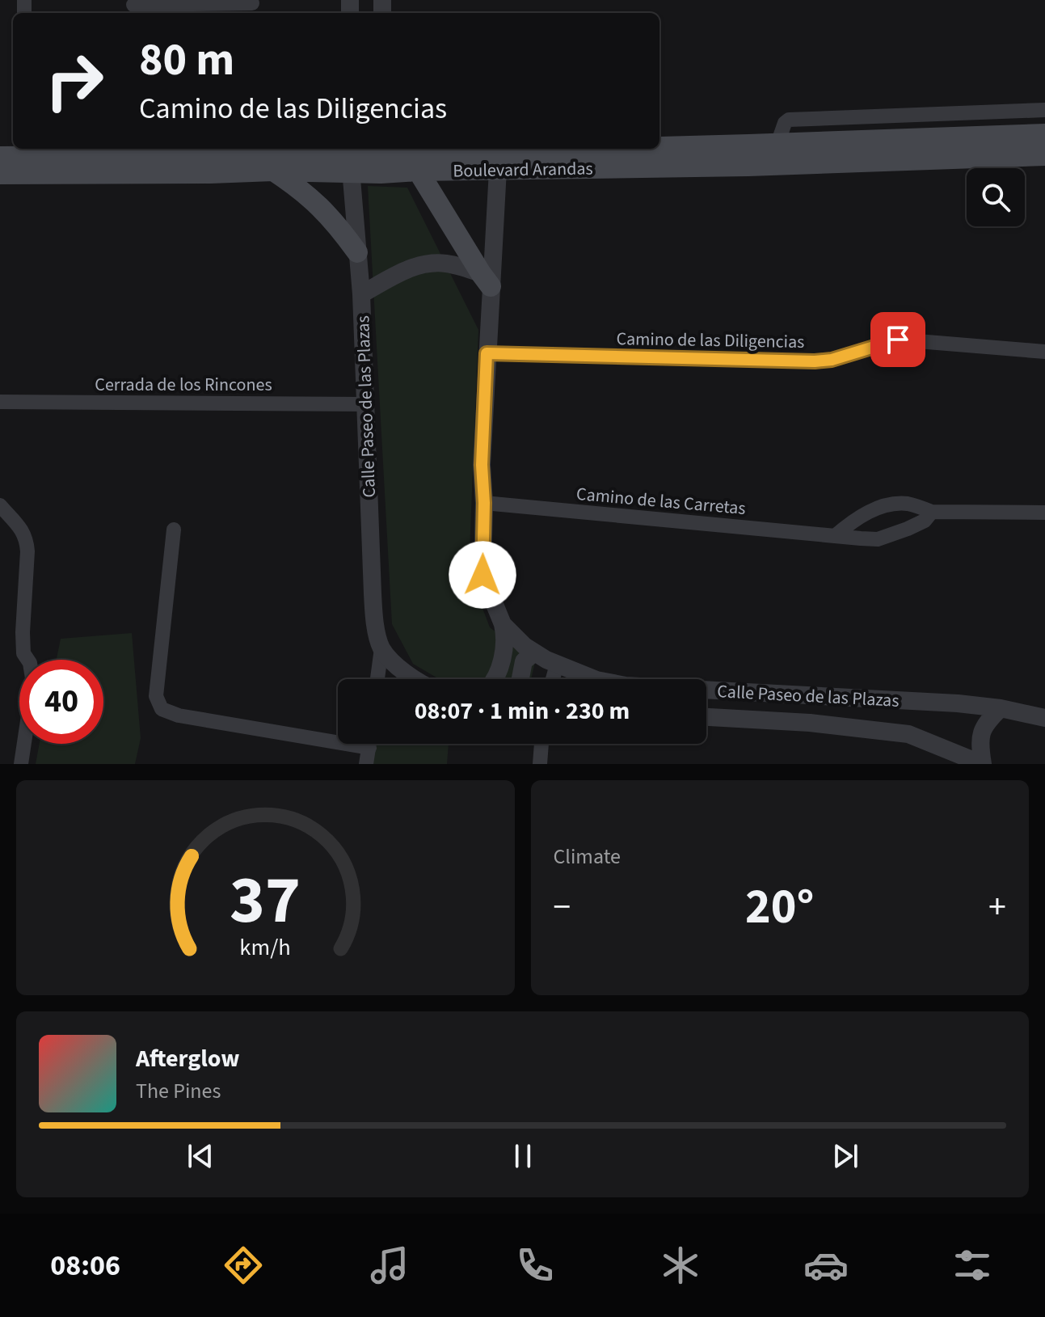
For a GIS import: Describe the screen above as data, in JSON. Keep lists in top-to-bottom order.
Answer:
{
  "streets": {
    "main road": ["Boulevard Arandas"],
    "street": [
      "Camino de las Diligencias",
      "Cerrada de los Rincones",
      "Calle Paseo de las Plazas",
      "Camino de las Carretas"
    ]
  },
  "crossings": [
    ["Boulevard Arandas", "Calle Paseo de las Plazas"],
    ["Camino de las Diligencias", "Calle Paseo de las Plazas"],
    ["Cerrada de los Rincones", "Calle Paseo de las Plazas"],
    ["Calle Paseo de las Plazas", "Camino de las Carretas"]
  ],
  "page": {
    "turn": ["80 m", "Camino de las Diligencias"],
    "limit": "40",
    "trip": "08:07 · 1 min · 230 m",
    "tile": "Climate",
    "heat": ["−", "20°", "+"],
    "song": ["Afterglow", "The Pines"],
    "tabs": "08:06",
    "gauge": ["37", "km/h"]
  }
}
